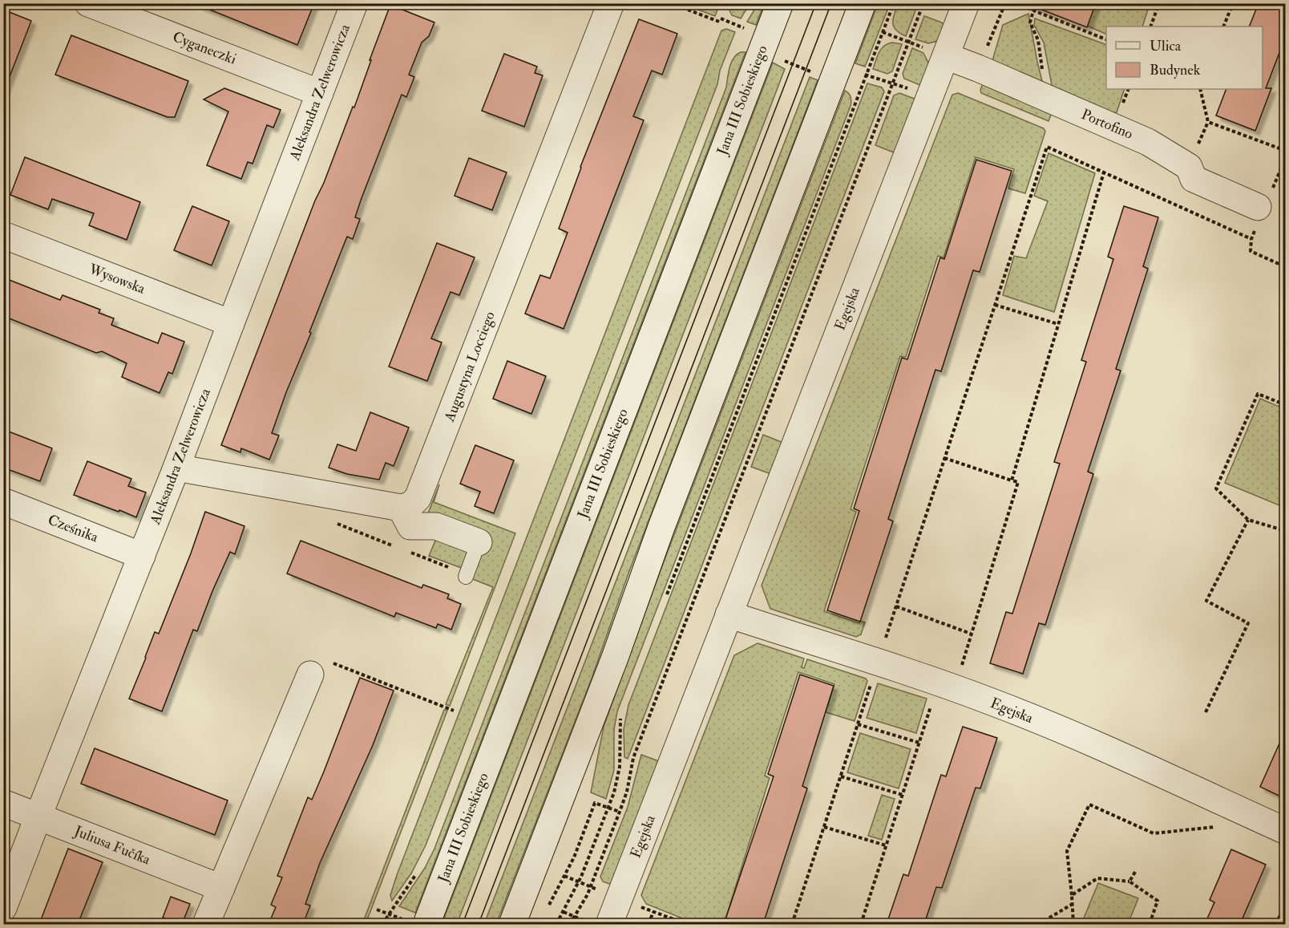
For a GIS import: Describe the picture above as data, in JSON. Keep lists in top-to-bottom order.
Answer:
{
  "streets": {
    "street": [
      "Cyganeczki",
      "Aleksandra Zelwerowicza",
      "Jana III Sobieskiego",
      "Portofino",
      "Wysowska",
      "Egejska",
      "Augustyna Locciego",
      "Cześnika",
      "Juliusa Fučíka"
    ]
  },
  "crossings": [
    ["Cyganeczki", "Aleksandra Zelwerowicza"],
    ["Aleksandra Zelwerowicza", "Wysowska"],
    ["Aleksandra Zelwerowicza", "Cześnika"],
    ["Aleksandra Zelwerowicza", "Juliusa Fučíka"],
    ["Portofino", "Egejska"]
  ],
  "legend": ["Ulica", "Budynek"]
}
